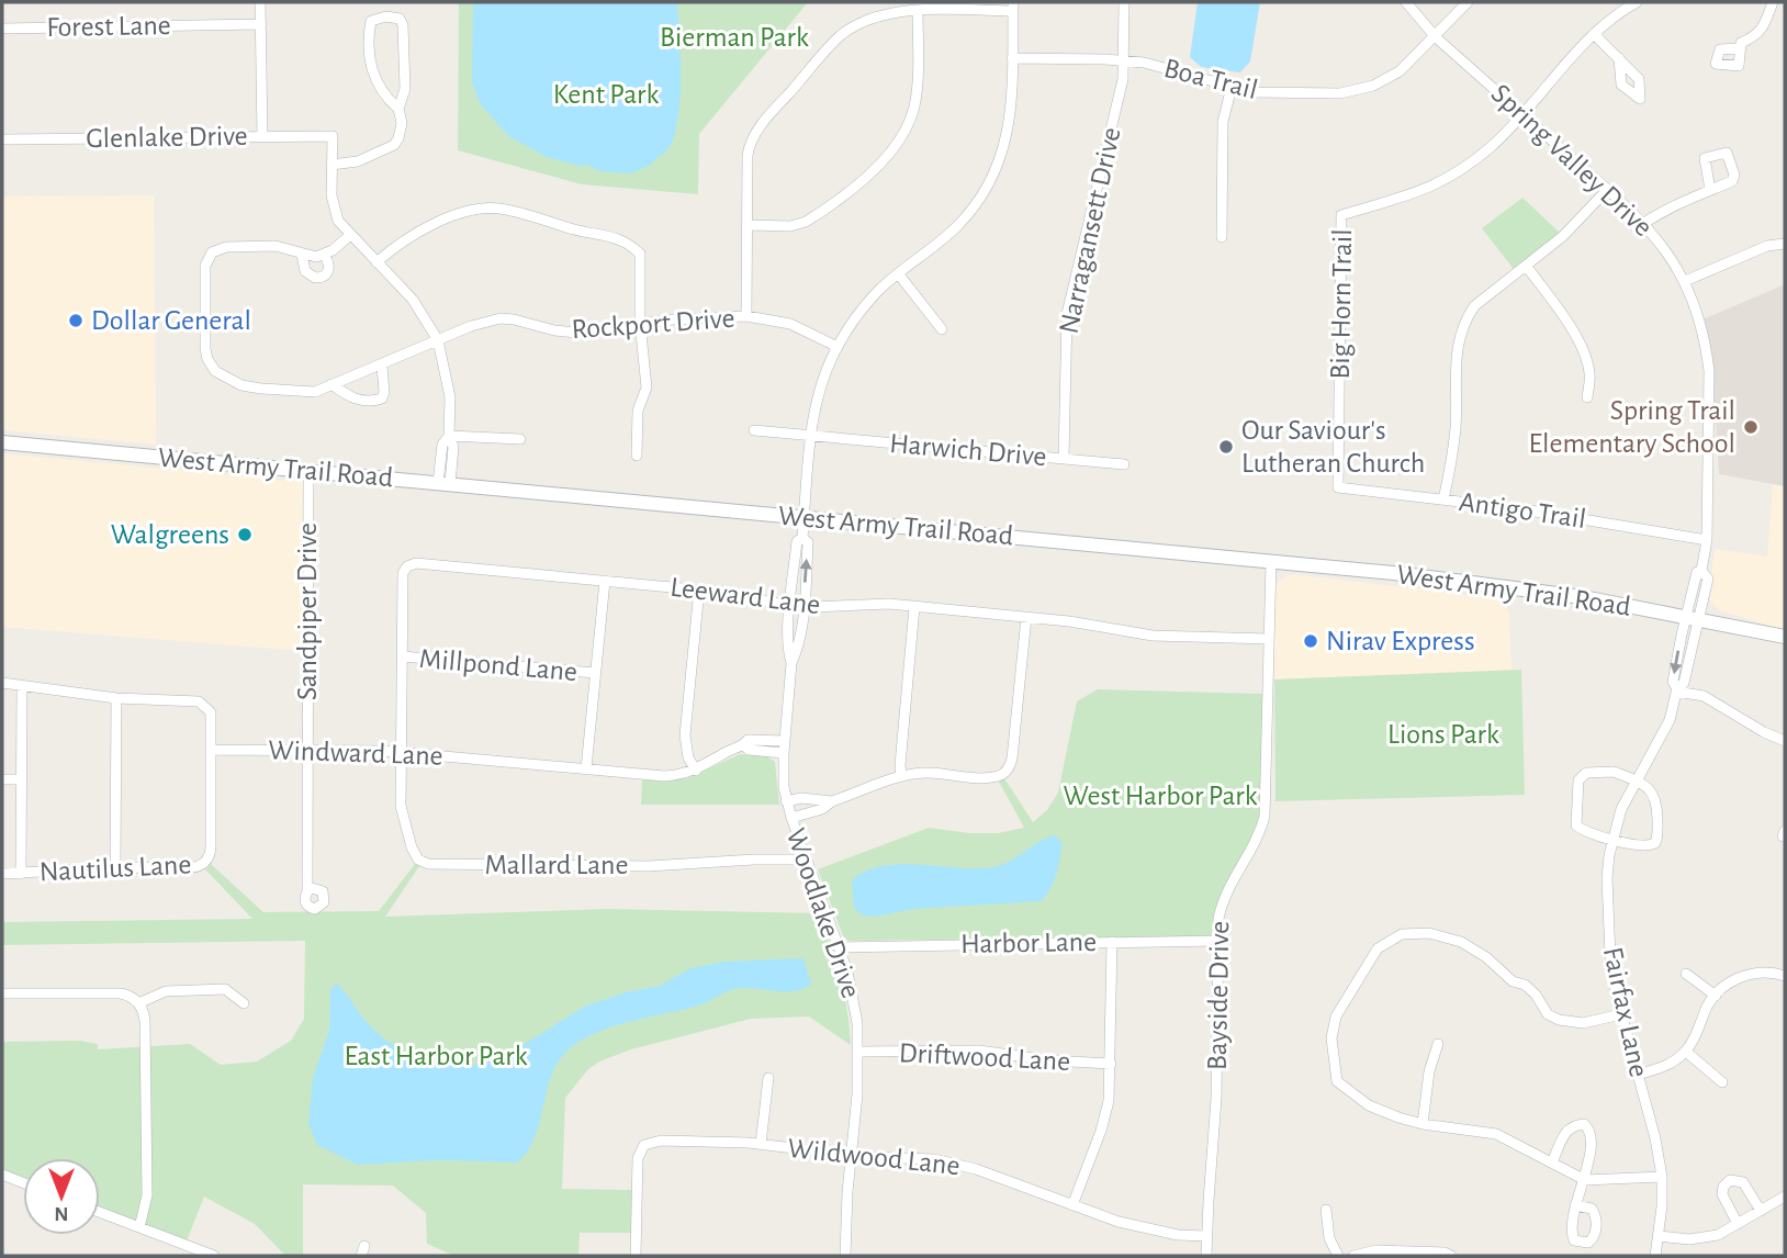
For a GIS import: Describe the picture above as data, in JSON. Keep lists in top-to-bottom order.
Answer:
{
  "streets": {
    "main road": ["West Army Trail Road"],
    "street": [
      "Forest Lane",
      "Boa Trail",
      "Glenlake Drive",
      "Spring Valley Drive",
      "Narragansett Drive",
      "Big Horn Trail",
      "Rockport Drive",
      "Harwich Drive",
      "Antigo Trail",
      "Leeward Lane",
      "Sandpiper Drive",
      "Millpond Lane",
      "Windward Lane",
      "Mallard Lane",
      "Nautilus Lane",
      "Woodlake Drive",
      "Harbor Lane",
      "Bayside Drive",
      "Fairfax Lane",
      "Driftwood Lane",
      "Wildwood Lane"
    ]
  },
  "crossings": [
    ["Boa Trail", "Spring Valley Drive"],
    ["Boa Trail", "Narragansett Drive"],
    ["Boa Trail", "Woodlake Drive"],
    ["Spring Valley Drive", "Big Horn Trail"],
    ["Spring Valley Drive", "West Army Trail Road"],
    ["Spring Valley Drive", "Antigo Trail"],
    ["Spring Valley Drive", "Fairfax Lane"],
    ["Narragansett Drive", "Harwich Drive"],
    ["Big Horn Trail", "Antigo Trail"],
    ["Rockport Drive", "Woodlake Drive"],
    ["Harwich Drive", "Woodlake Drive"],
    ["West Army Trail Road", "Sandpiper Drive"],
    ["West Army Trail Road", "Woodlake Drive"],
    ["West Army Trail Road", "Bayside Drive"],
    ["West Army Trail Road", "Fairfax Lane"],
    ["Leeward Lane", "Millpond Lane"],
    ["Leeward Lane", "Windward Lane"],
    ["Leeward Lane", "Mallard Lane"],
    ["Leeward Lane", "Woodlake Drive"],
    ["Leeward Lane", "Bayside Drive"],
    ["Sandpiper Drive", "Windward Lane"],
    ["Windward Lane", "Mallard Lane"],
    ["Windward Lane", "Nautilus Lane"],
    ["Windward Lane", "Woodlake Drive"],
    ["Mallard Lane", "Woodlake Drive"],
    ["Woodlake Drive", "Harbor Lane"],
    ["Woodlake Drive", "Driftwood Lane"],
    ["Woodlake Drive", "Wildwood Lane"],
    ["Harbor Lane", "Bayside Drive"],
    ["Bayside Drive", "Wildwood Lane"]
  ],
  "parks": [
    "Bierman Park",
    "Kent Park",
    "Lions Park",
    "West Harbor Park",
    "East Harbor Park"
  ],
  "places": [
    "Dollar General",
    "Spring Trail Elementary School",
    "Our Saviour's Lutheran Church",
    "Walgreens",
    "Nirav Express"
  ],
  "north": "bottom"
}
